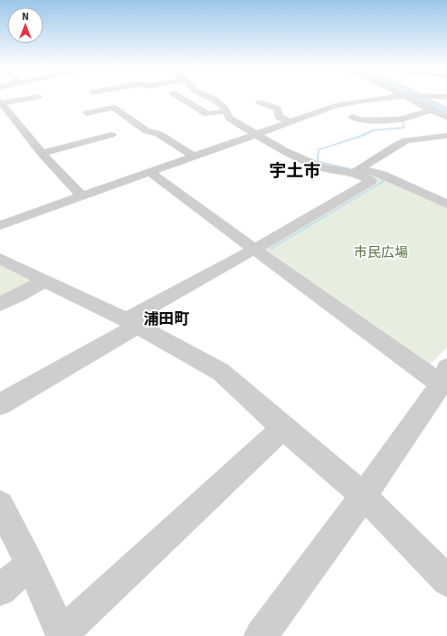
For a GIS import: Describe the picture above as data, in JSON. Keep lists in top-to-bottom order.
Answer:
{
  "districts": ["宇土市", "浦田町"],
  "parks": ["市民広場"],
  "north": "top"
}
